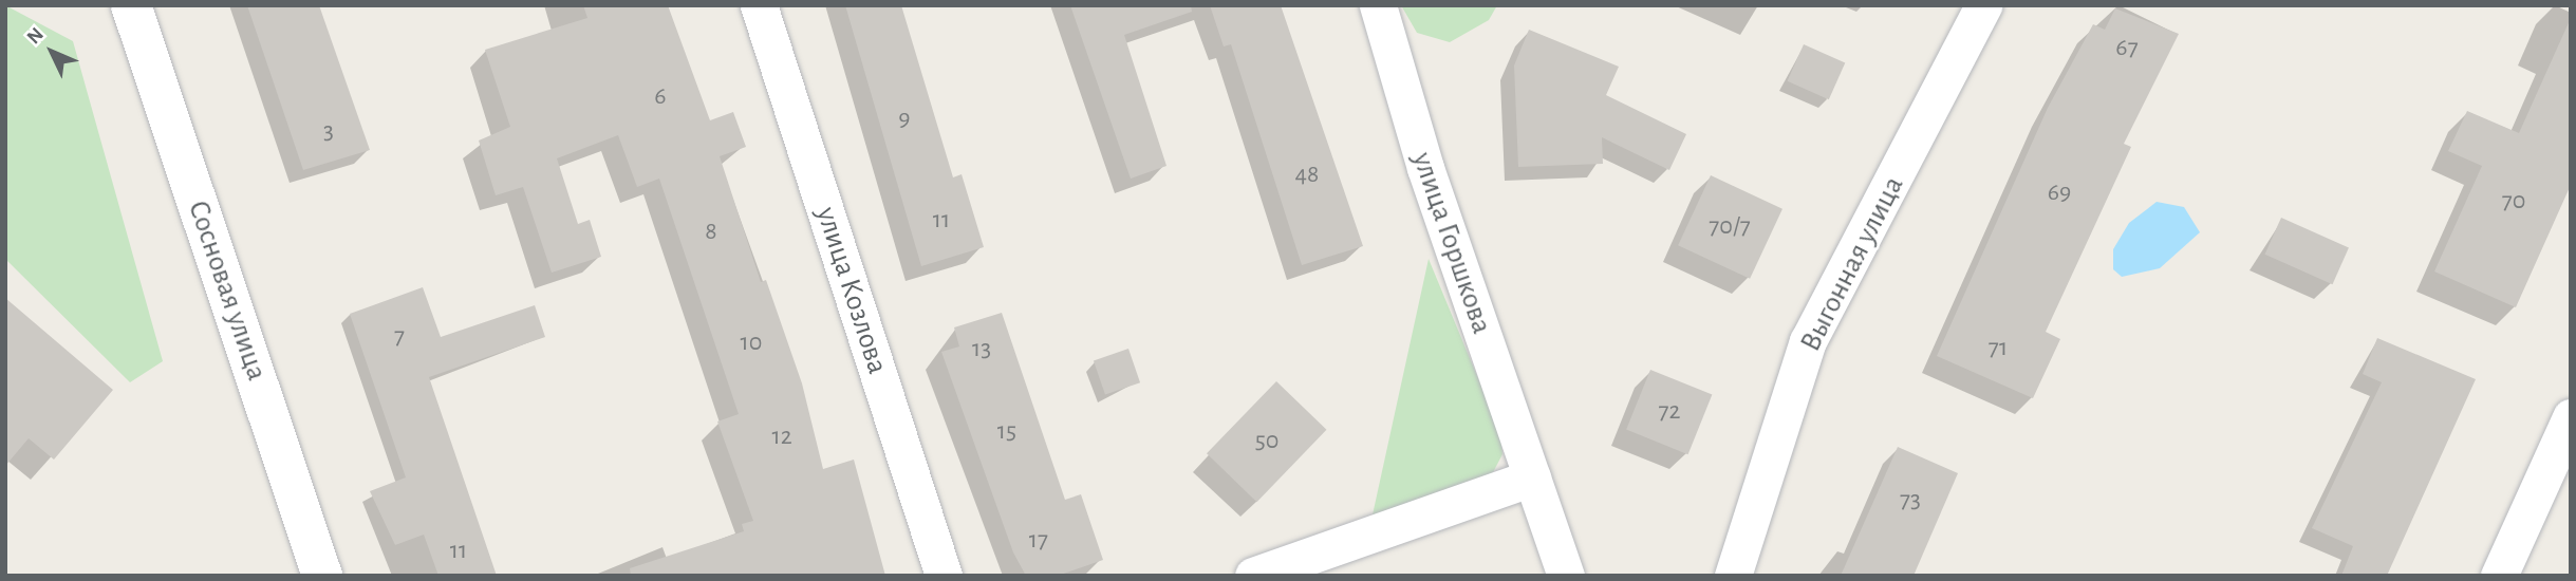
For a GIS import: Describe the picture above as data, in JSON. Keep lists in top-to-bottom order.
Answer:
{
  "streets": {
    "street": [
      "улица Горшкова",
      "Выгонная улица",
      "Сосновая улица",
      "улица Козлова"
    ]
  },
  "house_numbers": [
    "67",
    "6",
    "9",
    "3",
    "48",
    "69",
    "70",
    "11",
    "70/7",
    "8",
    "7",
    "10",
    "71",
    "13",
    "72",
    "15",
    "12",
    "50",
    "73",
    "17",
    "11"
  ],
  "north": "top left"
}
